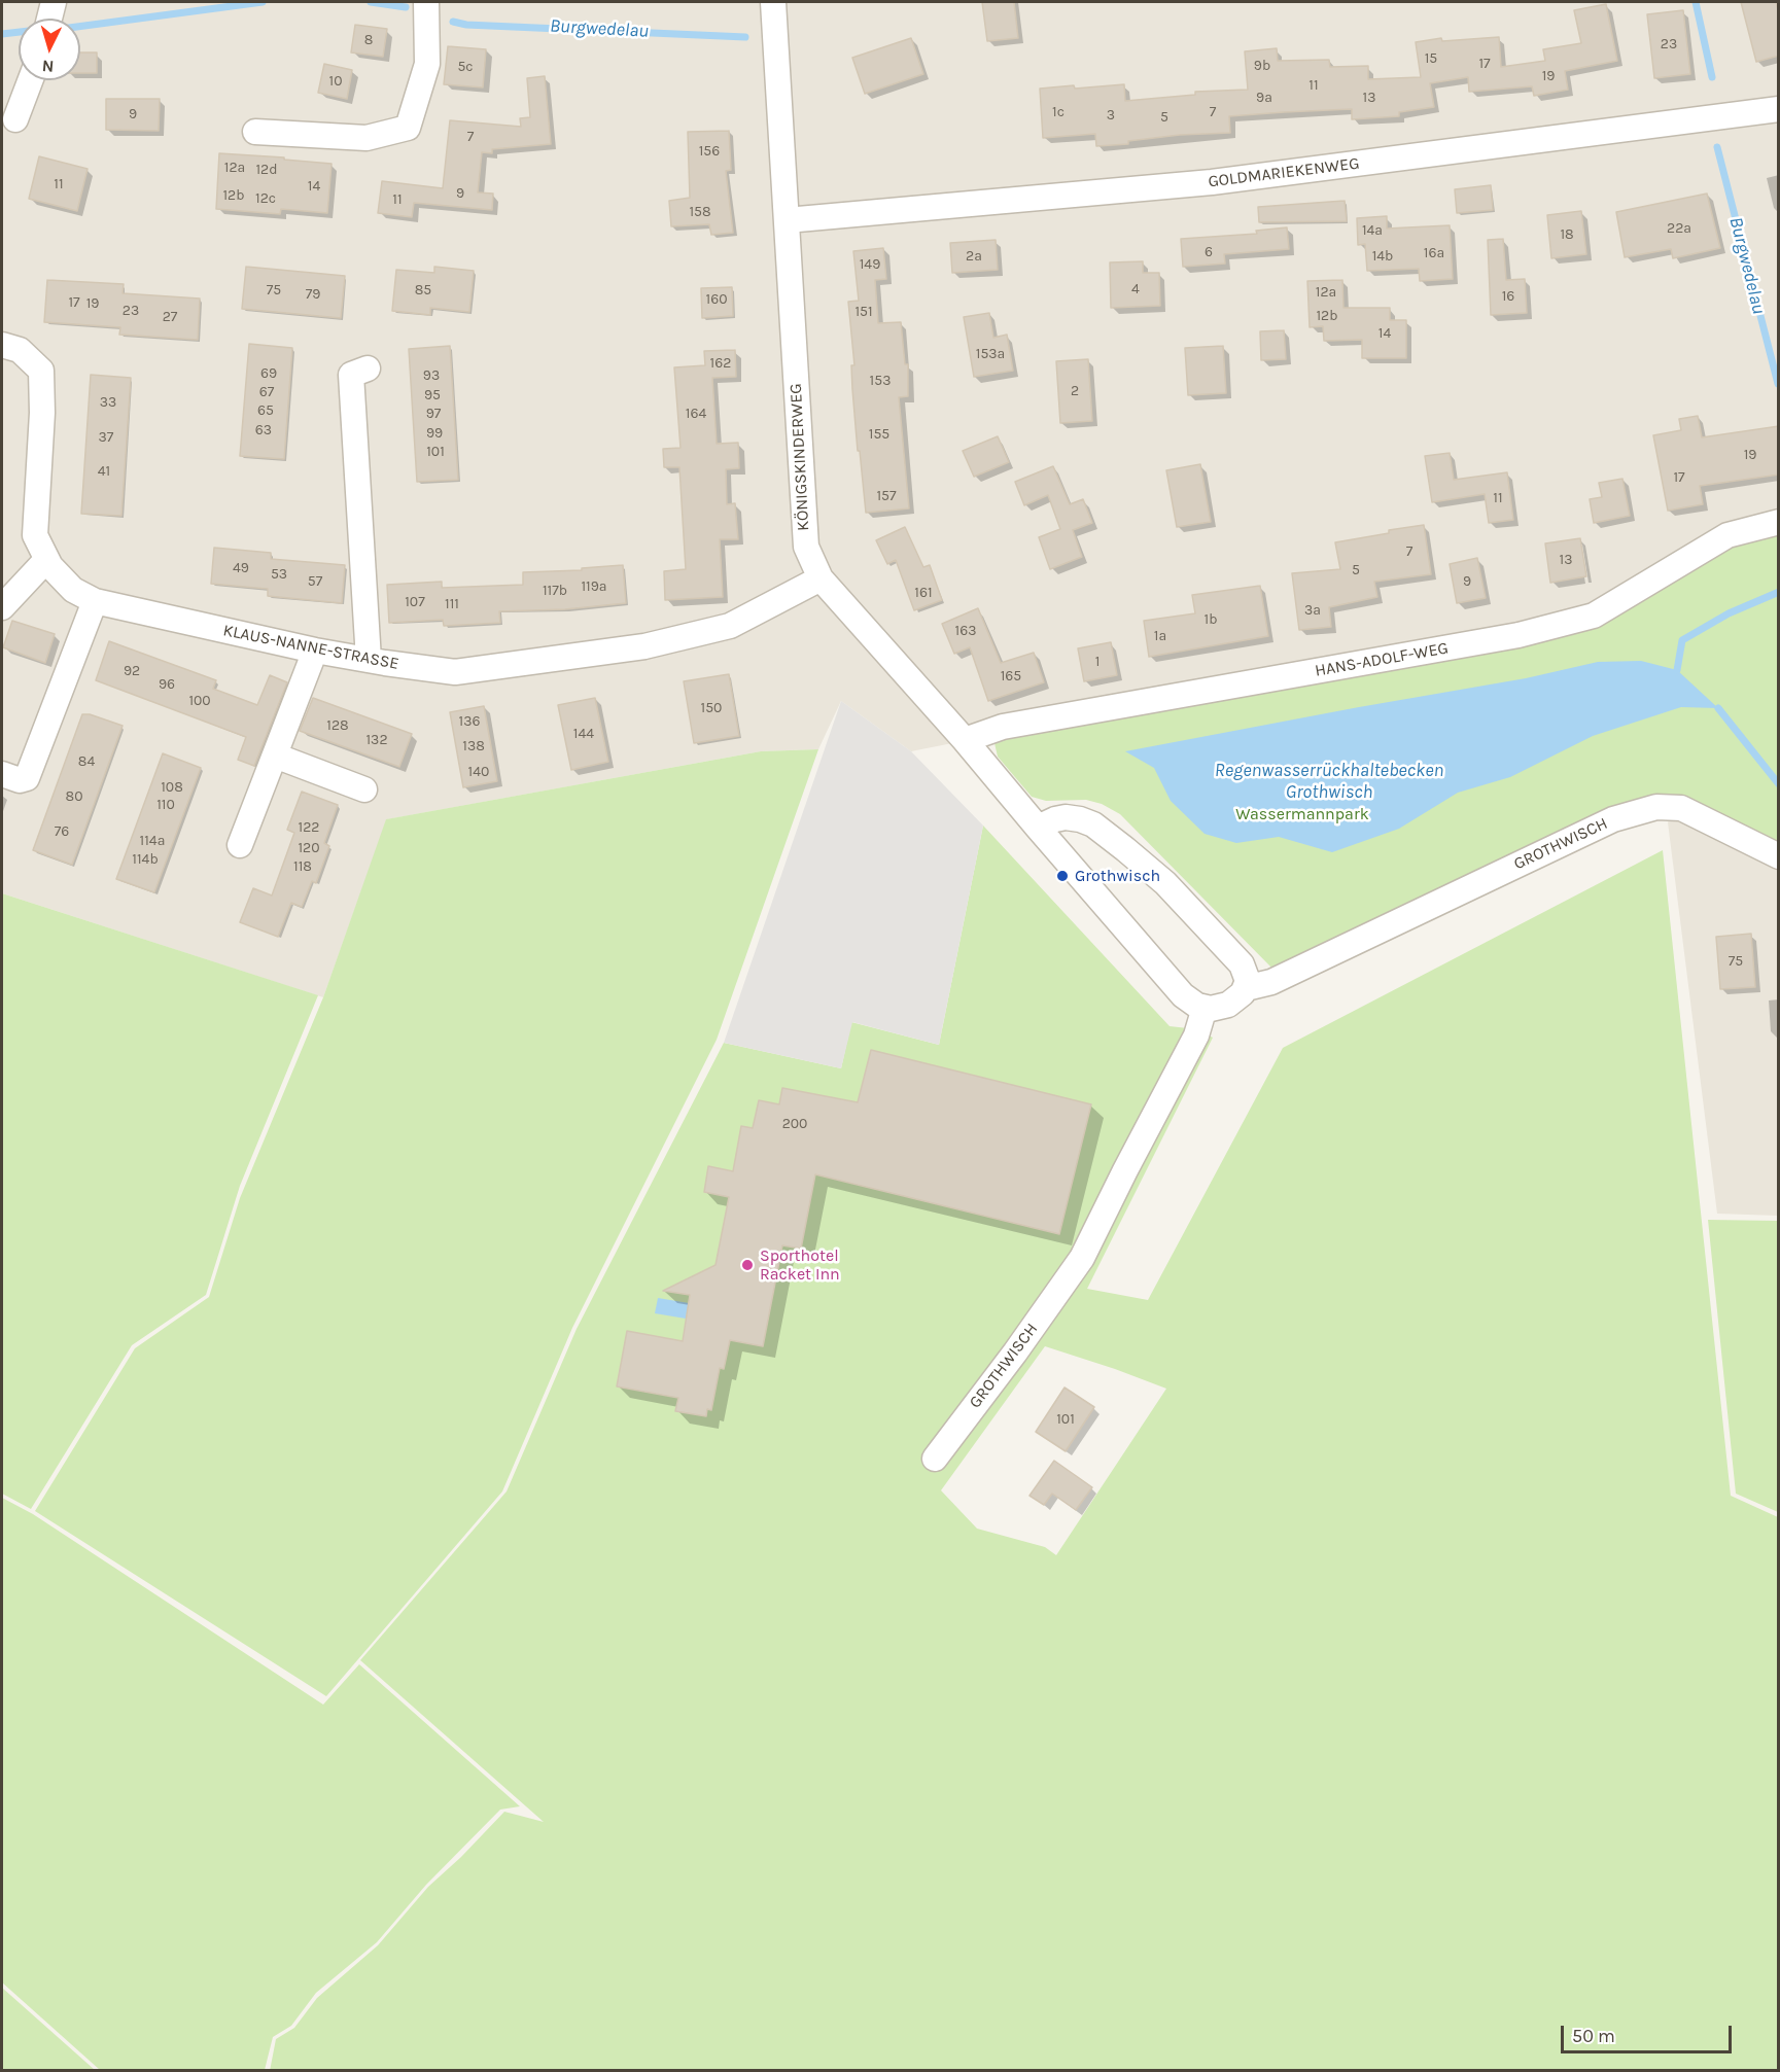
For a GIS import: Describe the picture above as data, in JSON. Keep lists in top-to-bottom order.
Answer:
{
  "streets": {
    "street": [
      "GOLDMARIEKENWEG",
      "KÖNIGSKINDERWEG",
      "KLAUS-NANNE-STRASSE",
      "HANS-ADOLF-WEG",
      "GROTHWISCH"
    ]
  },
  "crossings": [
    ["GOLDMARIEKENWEG", "KÖNIGSKINDERWEG"],
    ["KÖNIGSKINDERWEG", "KLAUS-NANNE-STRASSE"],
    ["KÖNIGSKINDERWEG", "HANS-ADOLF-WEG"],
    ["KÖNIGSKINDERWEG", "GROTHWISCH"]
  ],
  "water": ["Burgwedelau", "Regenwasserrückhaltebecken Grothwisch"],
  "parks": ["Wassermannpark"],
  "places": ["Grothwisch", "Sporthotel Racket Inn"],
  "house_numbers": [
    "8",
    "23",
    "15",
    "17",
    "9b",
    "5c",
    "19",
    "10",
    "11",
    "9a",
    "13",
    "1c",
    "7",
    "9",
    "3",
    "5",
    "7",
    "156",
    "12a",
    "12d",
    "11",
    "14",
    "9",
    "12b",
    "12c",
    "11",
    "158",
    "22a",
    "14a",
    "18",
    "6",
    "16a",
    "2a",
    "14b",
    "149",
    "4",
    "75",
    "85",
    "12a",
    "79",
    "16",
    "160",
    "17",
    "19",
    "23",
    "151",
    "12b",
    "27",
    "14",
    "153a",
    "162",
    "69",
    "93",
    "153",
    "2",
    "67",
    "95",
    "33",
    "65",
    "97",
    "164",
    "63",
    "99",
    "155",
    "37",
    "101",
    "19",
    "41",
    "17",
    "157",
    "11",
    "7",
    "13",
    "49",
    "5",
    "53",
    "57",
    "9",
    "119a",
    "117b",
    "161",
    "107",
    "111",
    "3a",
    "1b",
    "163",
    "1a",
    "1",
    "92",
    "165",
    "96",
    "100",
    "150",
    "136",
    "128",
    "144",
    "132",
    "138",
    "84",
    "140",
    "108",
    "80",
    "110",
    "122",
    "76",
    "114a",
    "120",
    "114b",
    "118",
    "75",
    "200",
    "101"
  ],
  "scale_bar": "50 m",
  "north": "bottom"
}
